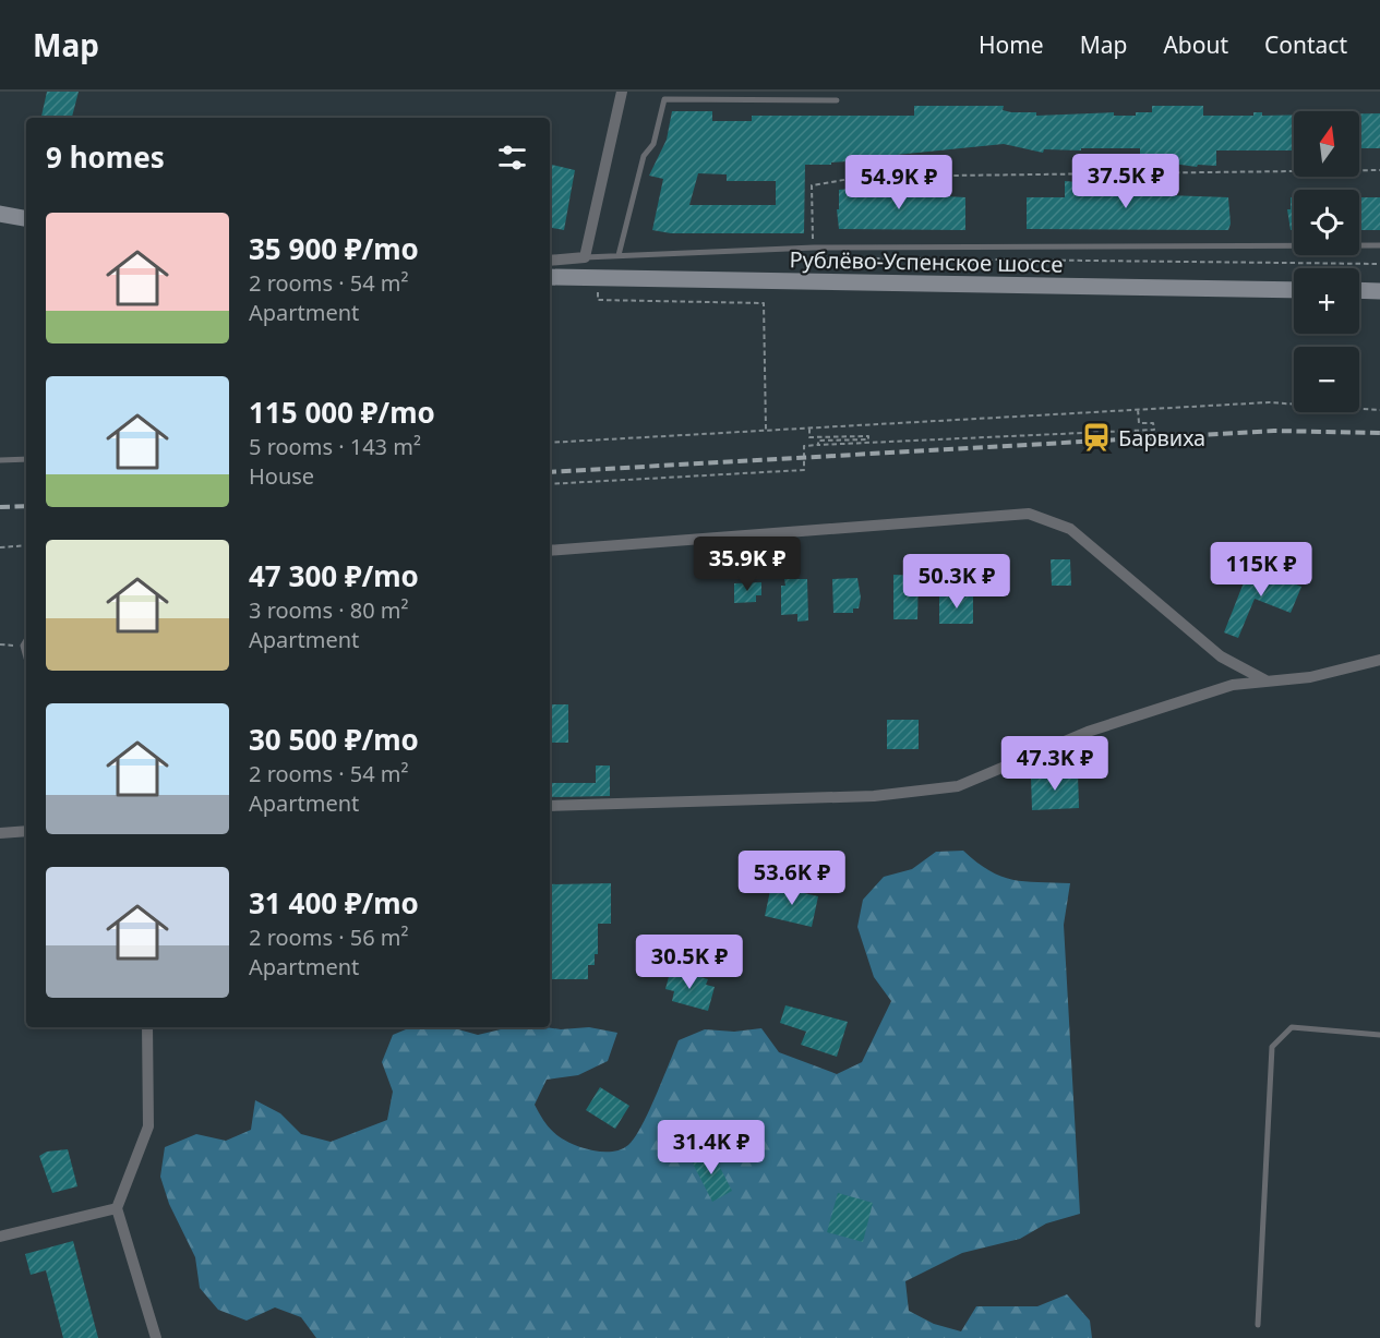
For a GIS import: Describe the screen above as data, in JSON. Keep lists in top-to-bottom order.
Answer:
{
  "streets": {
    "main road": ["Рублёво-Успенское шоссе"]
  },
  "places": {
    "station": ["Барвиха"]
  },
  "north": "top",
  "page": {
    "header": "Map",
    "nav": [
      "Home",
      "Map",
      "About",
      "Contact"
    ],
    "map_buttons": ["+", "−"],
    "heading": "9 homes",
    "price": [
      "37.5K ₽",
      "54.9K ₽",
      "35.9K ₽",
      "115K ₽",
      "50.3K ₽",
      "47.3K ₽",
      "53.6K ₽",
      "30.5K ₽",
      "31.4K ₽"
    ],
    "list": [
      {
        "name": "35 900 ₽/mo",
        "note": "2 rooms · 54 m² · Apartment"
      },
      {
        "name": "115 000 ₽/mo",
        "note": "5 rooms · 143 m² · House"
      },
      {
        "name": "47 300 ₽/mo",
        "note": "3 rooms · 80 m² · Apartment"
      },
      {
        "name": "30 500 ₽/mo",
        "note": "2 rooms · 54 m² · Apartment"
      },
      {
        "name": "31 400 ₽/mo",
        "note": "2 rooms · 56 m² · Apartment"
      }
    ]
  }
}
